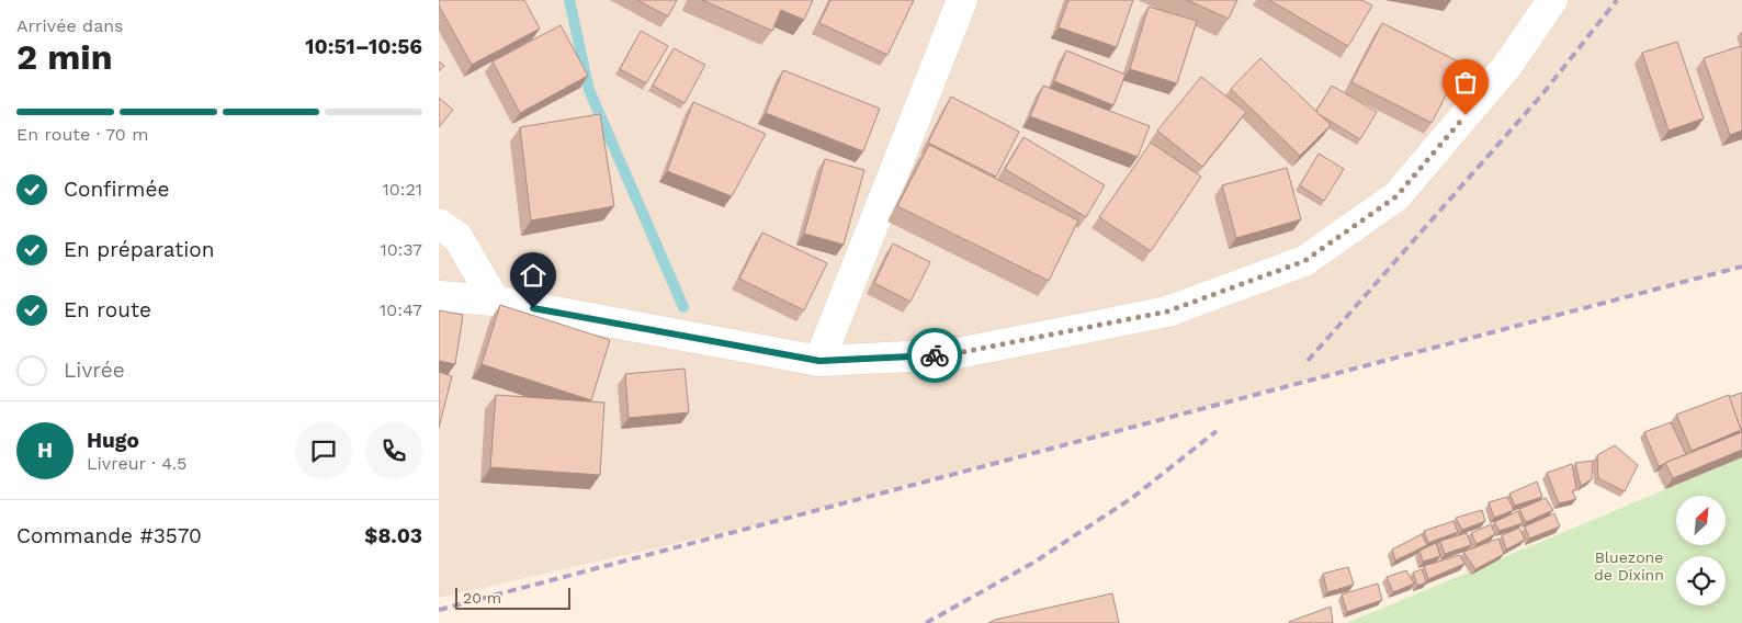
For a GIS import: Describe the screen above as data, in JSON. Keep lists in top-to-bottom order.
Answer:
{
  "parks": ["Bluezone de Dixinn"],
  "scale_bar": "20 m",
  "north": "top right",
  "page": {
    "heading": ["2 min", "Arrivée dans", "10:51–10:56"],
    "panel": [
      "Hugo",
      "Livreur · 4.5",
      "Commande #3570",
      "$8.03"
    ],
    "bar": "En route · 70 m",
    "list": [
      ["Confirmée", "10:21"],
      ["En préparation", "10:37"],
      ["En route", "10:47"],
      "Livrée"
    ],
    "round": "H",
    "scale": "20 m"
  }
}
